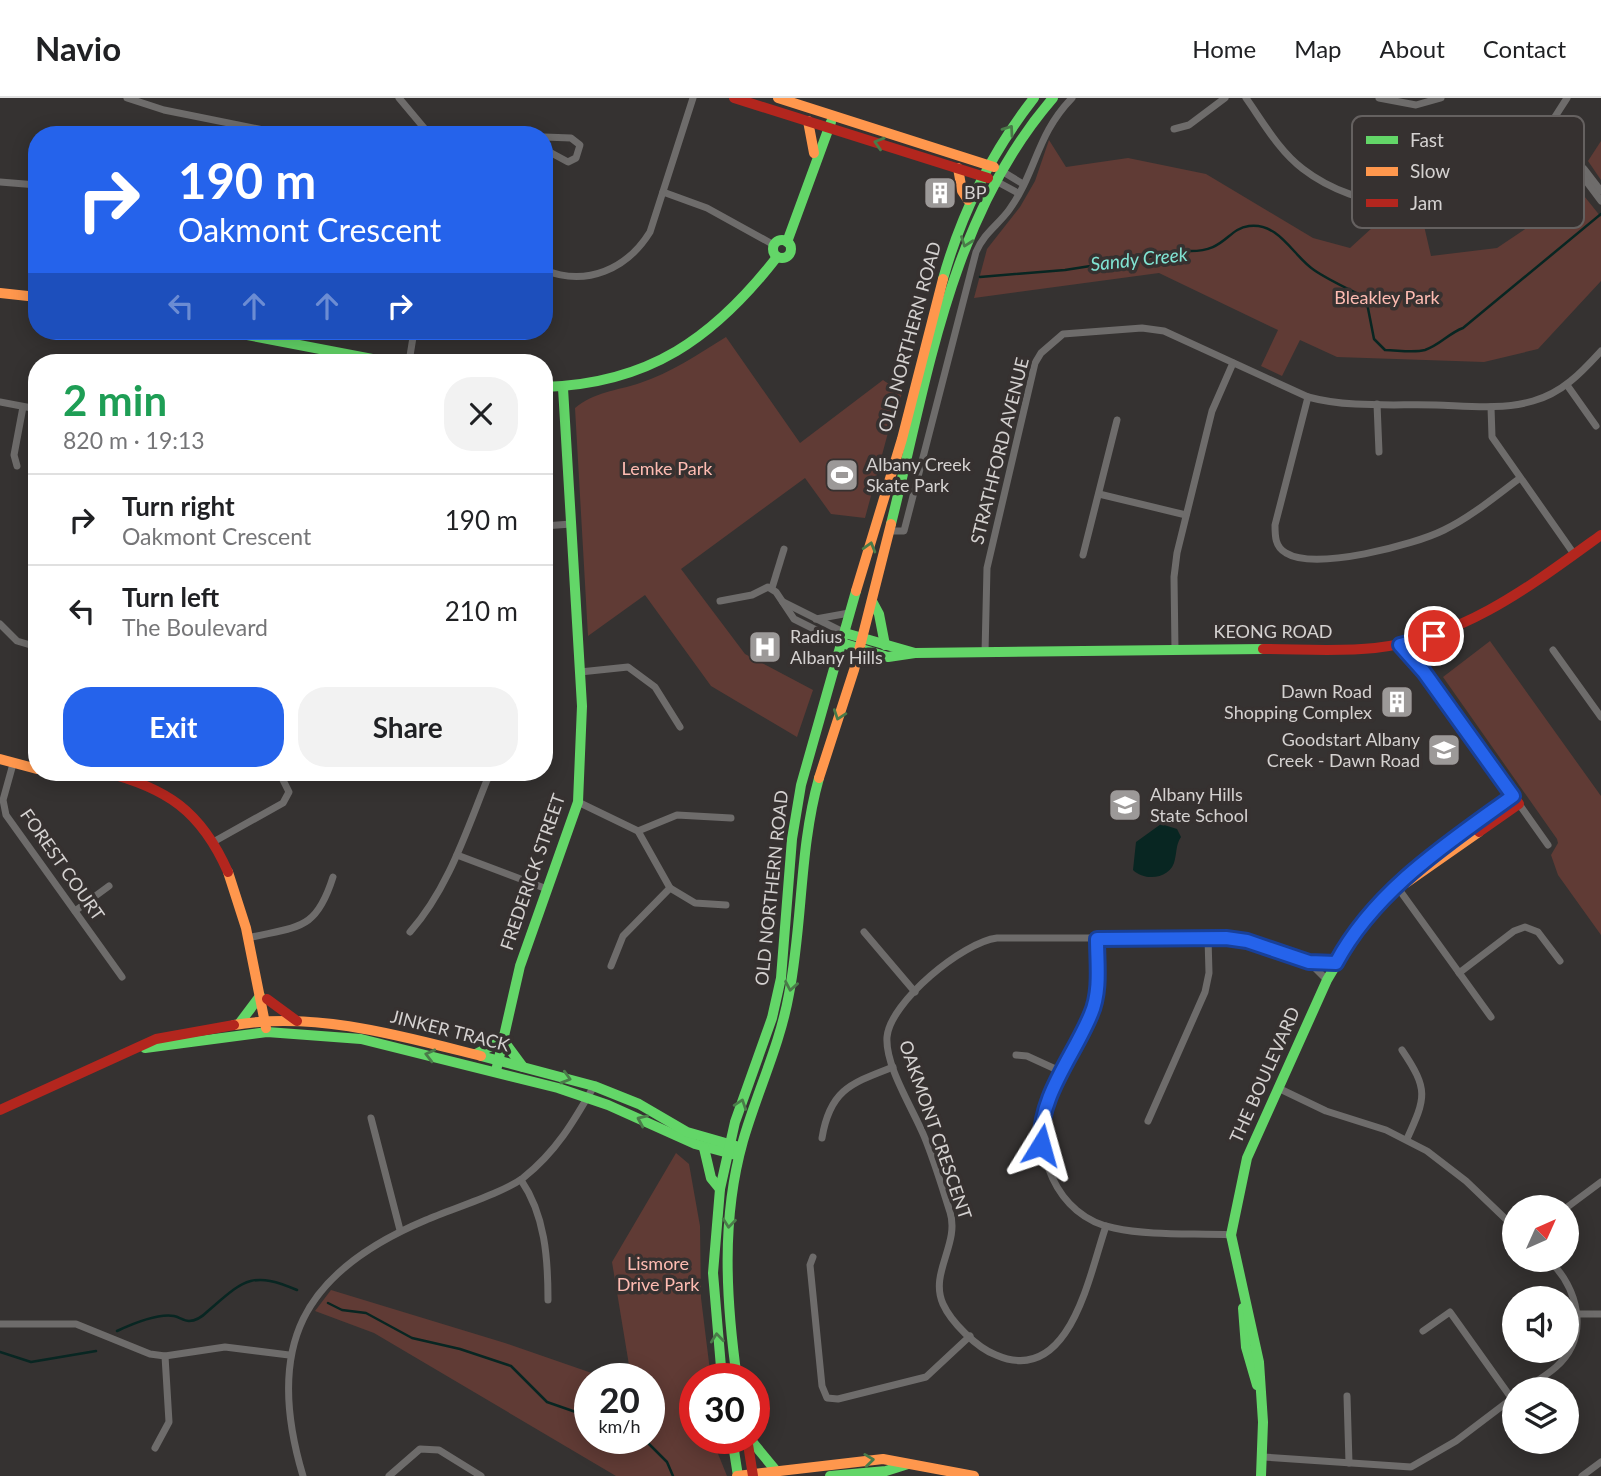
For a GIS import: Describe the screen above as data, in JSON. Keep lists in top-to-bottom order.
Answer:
{
  "streets": {
    "main road": [
      "OLD NORTHERN ROAD",
      "KEONG ROAD",
      "FREDERICK STREET",
      "JINKER TRACK",
      "THE BOULEVARD"
    ],
    "street": ["STRATHFORD AVENUE", "FOREST COURT", "OAKMONT CRESCENT"]
  },
  "crossings": [
    ["OLD NORTHERN ROAD", "KEONG ROAD"],
    ["OLD NORTHERN ROAD", "JINKER TRACK"],
    ["STRATHFORD AVENUE", "KEONG ROAD"],
    ["FREDERICK STREET", "JINKER TRACK"],
    ["THE BOULEVARD", "OAKMONT CRESCENT"]
  ],
  "water": ["Sandy Creek"],
  "parks": ["Bleakley Park", "Lemke Park", "Lismore Drive Park"],
  "places": {
    "building": ["BP", "Dawn Road Shopping Complex"],
    "sports": ["Albany Creek Skate Park"],
    "hospital": ["Radius Albany Hills"],
    "school or university": ["Goodstart Albany Creek - Dawn Road", "Albany Hills State School"]
  },
  "legend": ["Fast", "Slow", "Jam"],
  "north": "top right",
  "page": {
    "header": "Navio",
    "nav": [
      "Home",
      "Map",
      "About",
      "Contact"
    ],
    "turn": ["190 m", "Oakmont Crescent"],
    "heading": ["2 min", "820 m · 19:13"],
    "list": [
      {
        "name": "Turn right",
        "note": "Oakmont Crescent",
        "value": "190 m"
      },
      {
        "name": "Turn left",
        "note": "The Boulevard",
        "value": "210 m"
      }
    ],
    "buttons": ["Exit", "Share"],
    "speed": "20 km/h",
    "limit": "30"
  }
}
